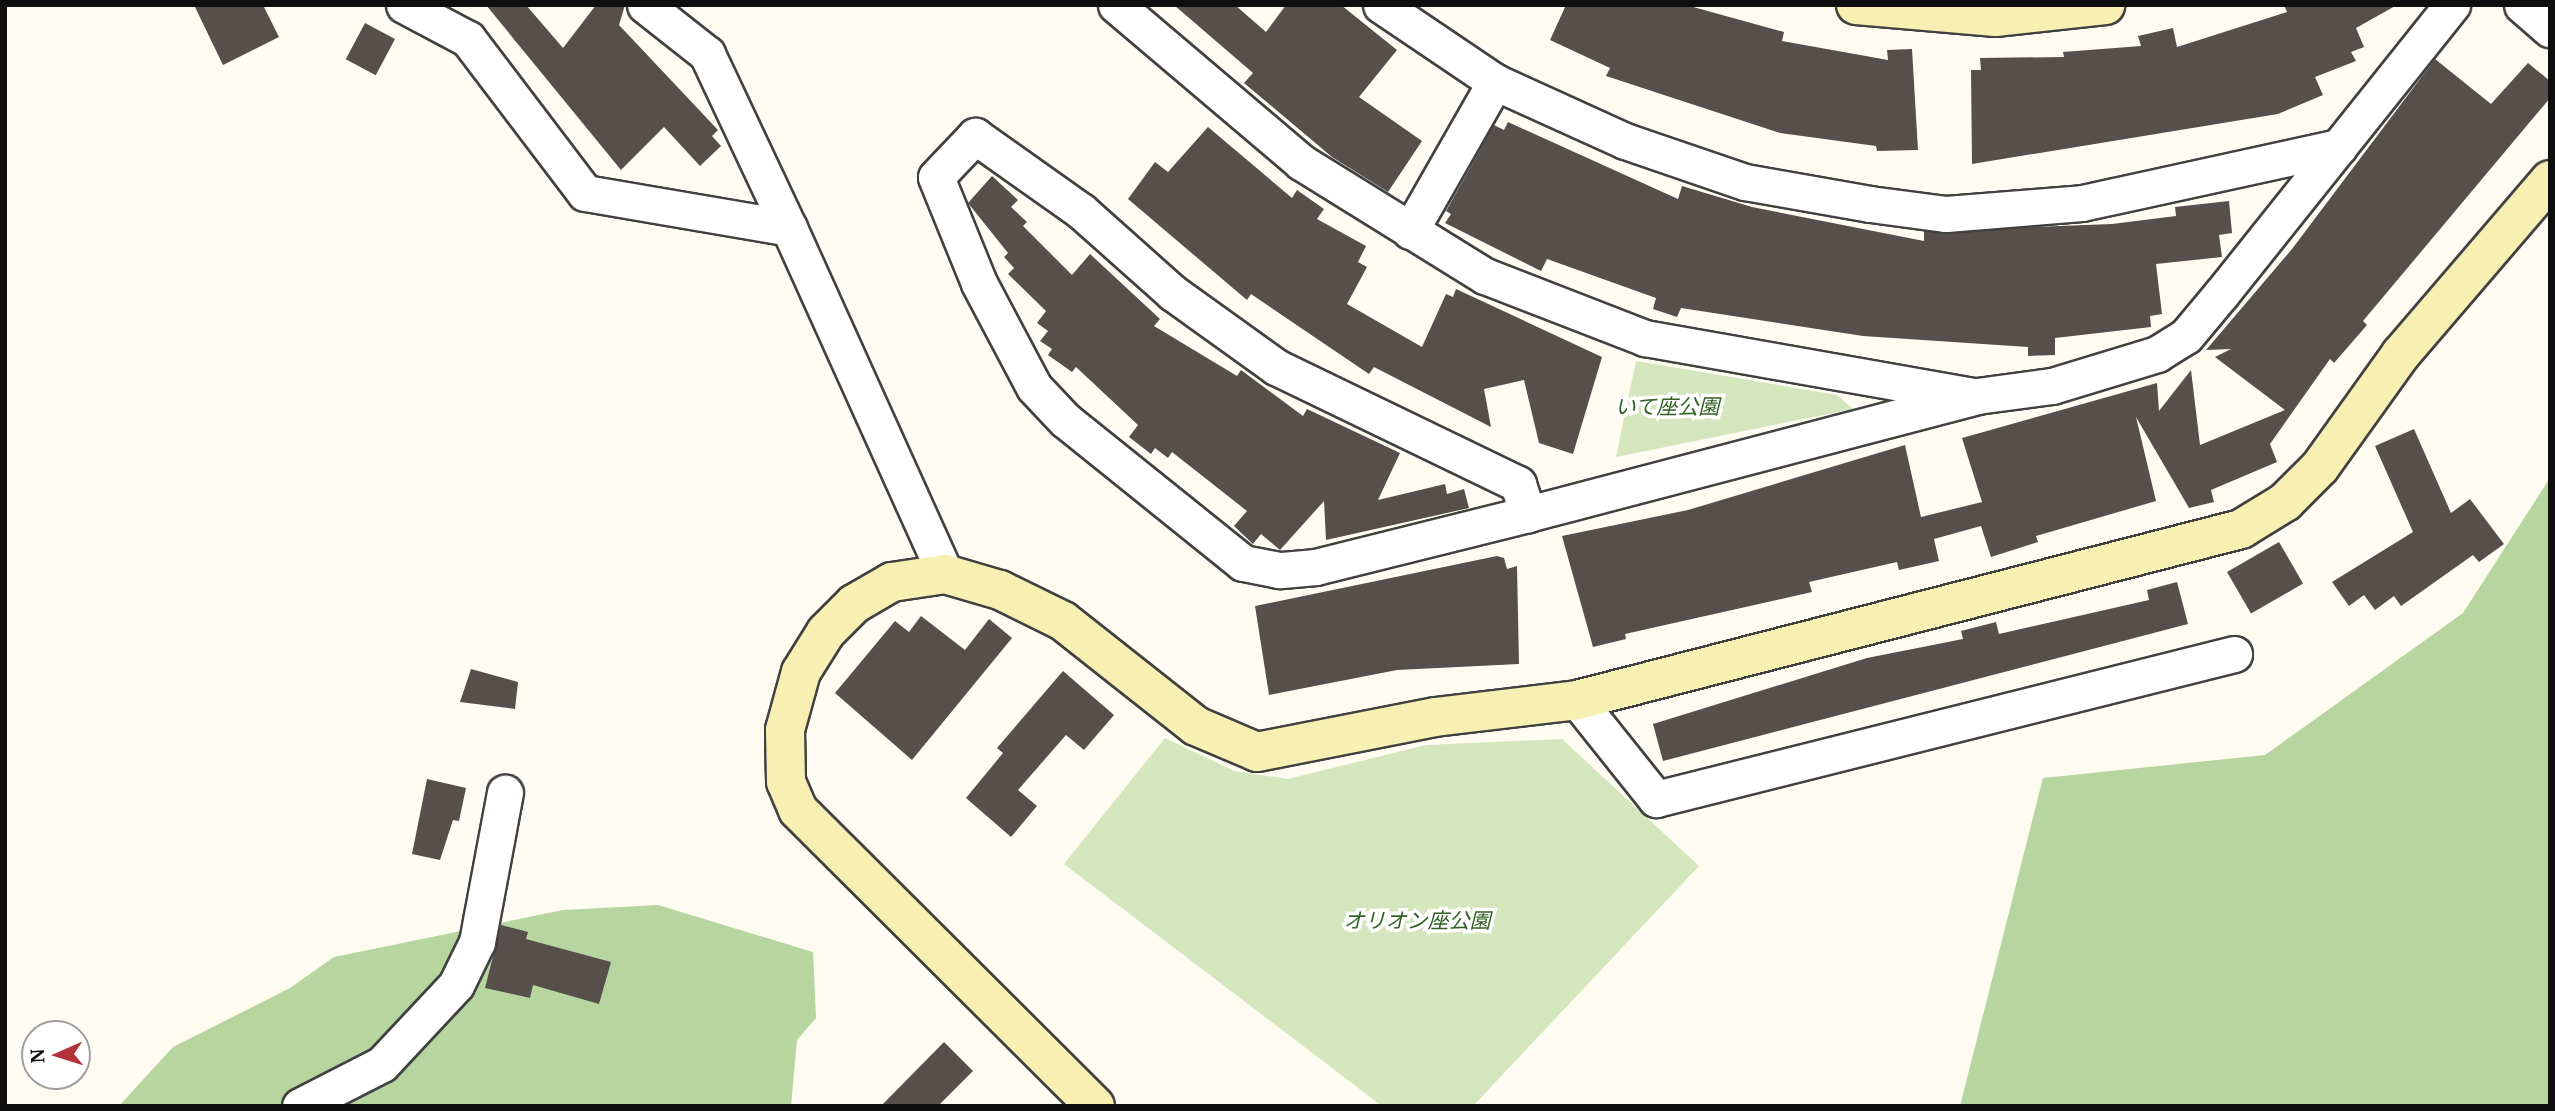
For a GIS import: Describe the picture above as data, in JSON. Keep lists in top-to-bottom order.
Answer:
{
  "parks": ["いて座公園", "オリオン座公園"],
  "north": "left"
}
